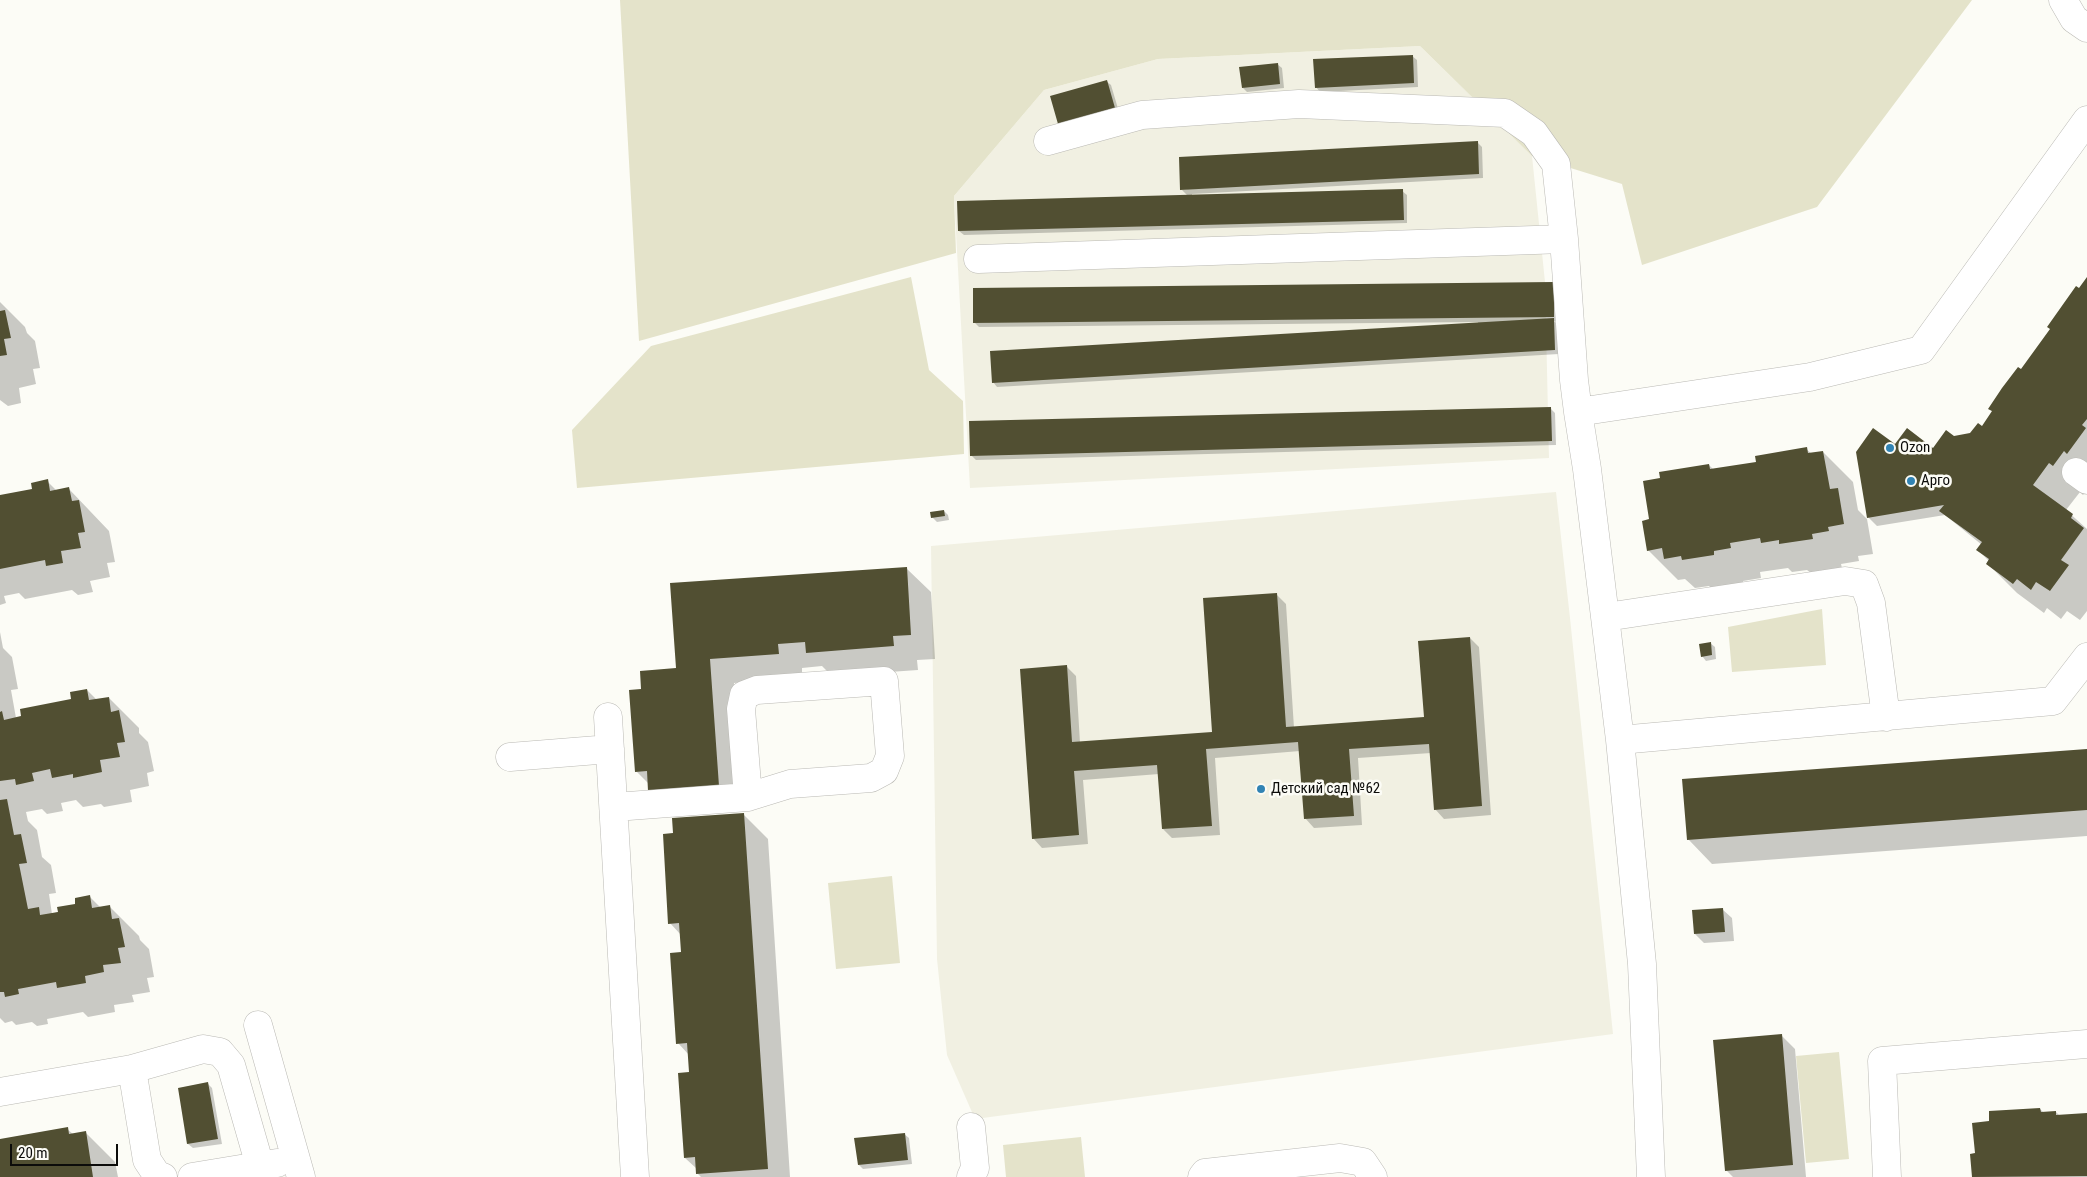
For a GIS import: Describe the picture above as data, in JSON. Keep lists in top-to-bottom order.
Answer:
{
  "places": ["Ozon", "Арго", "Детский сад №62"],
  "scale_bar": "20 m"
}
